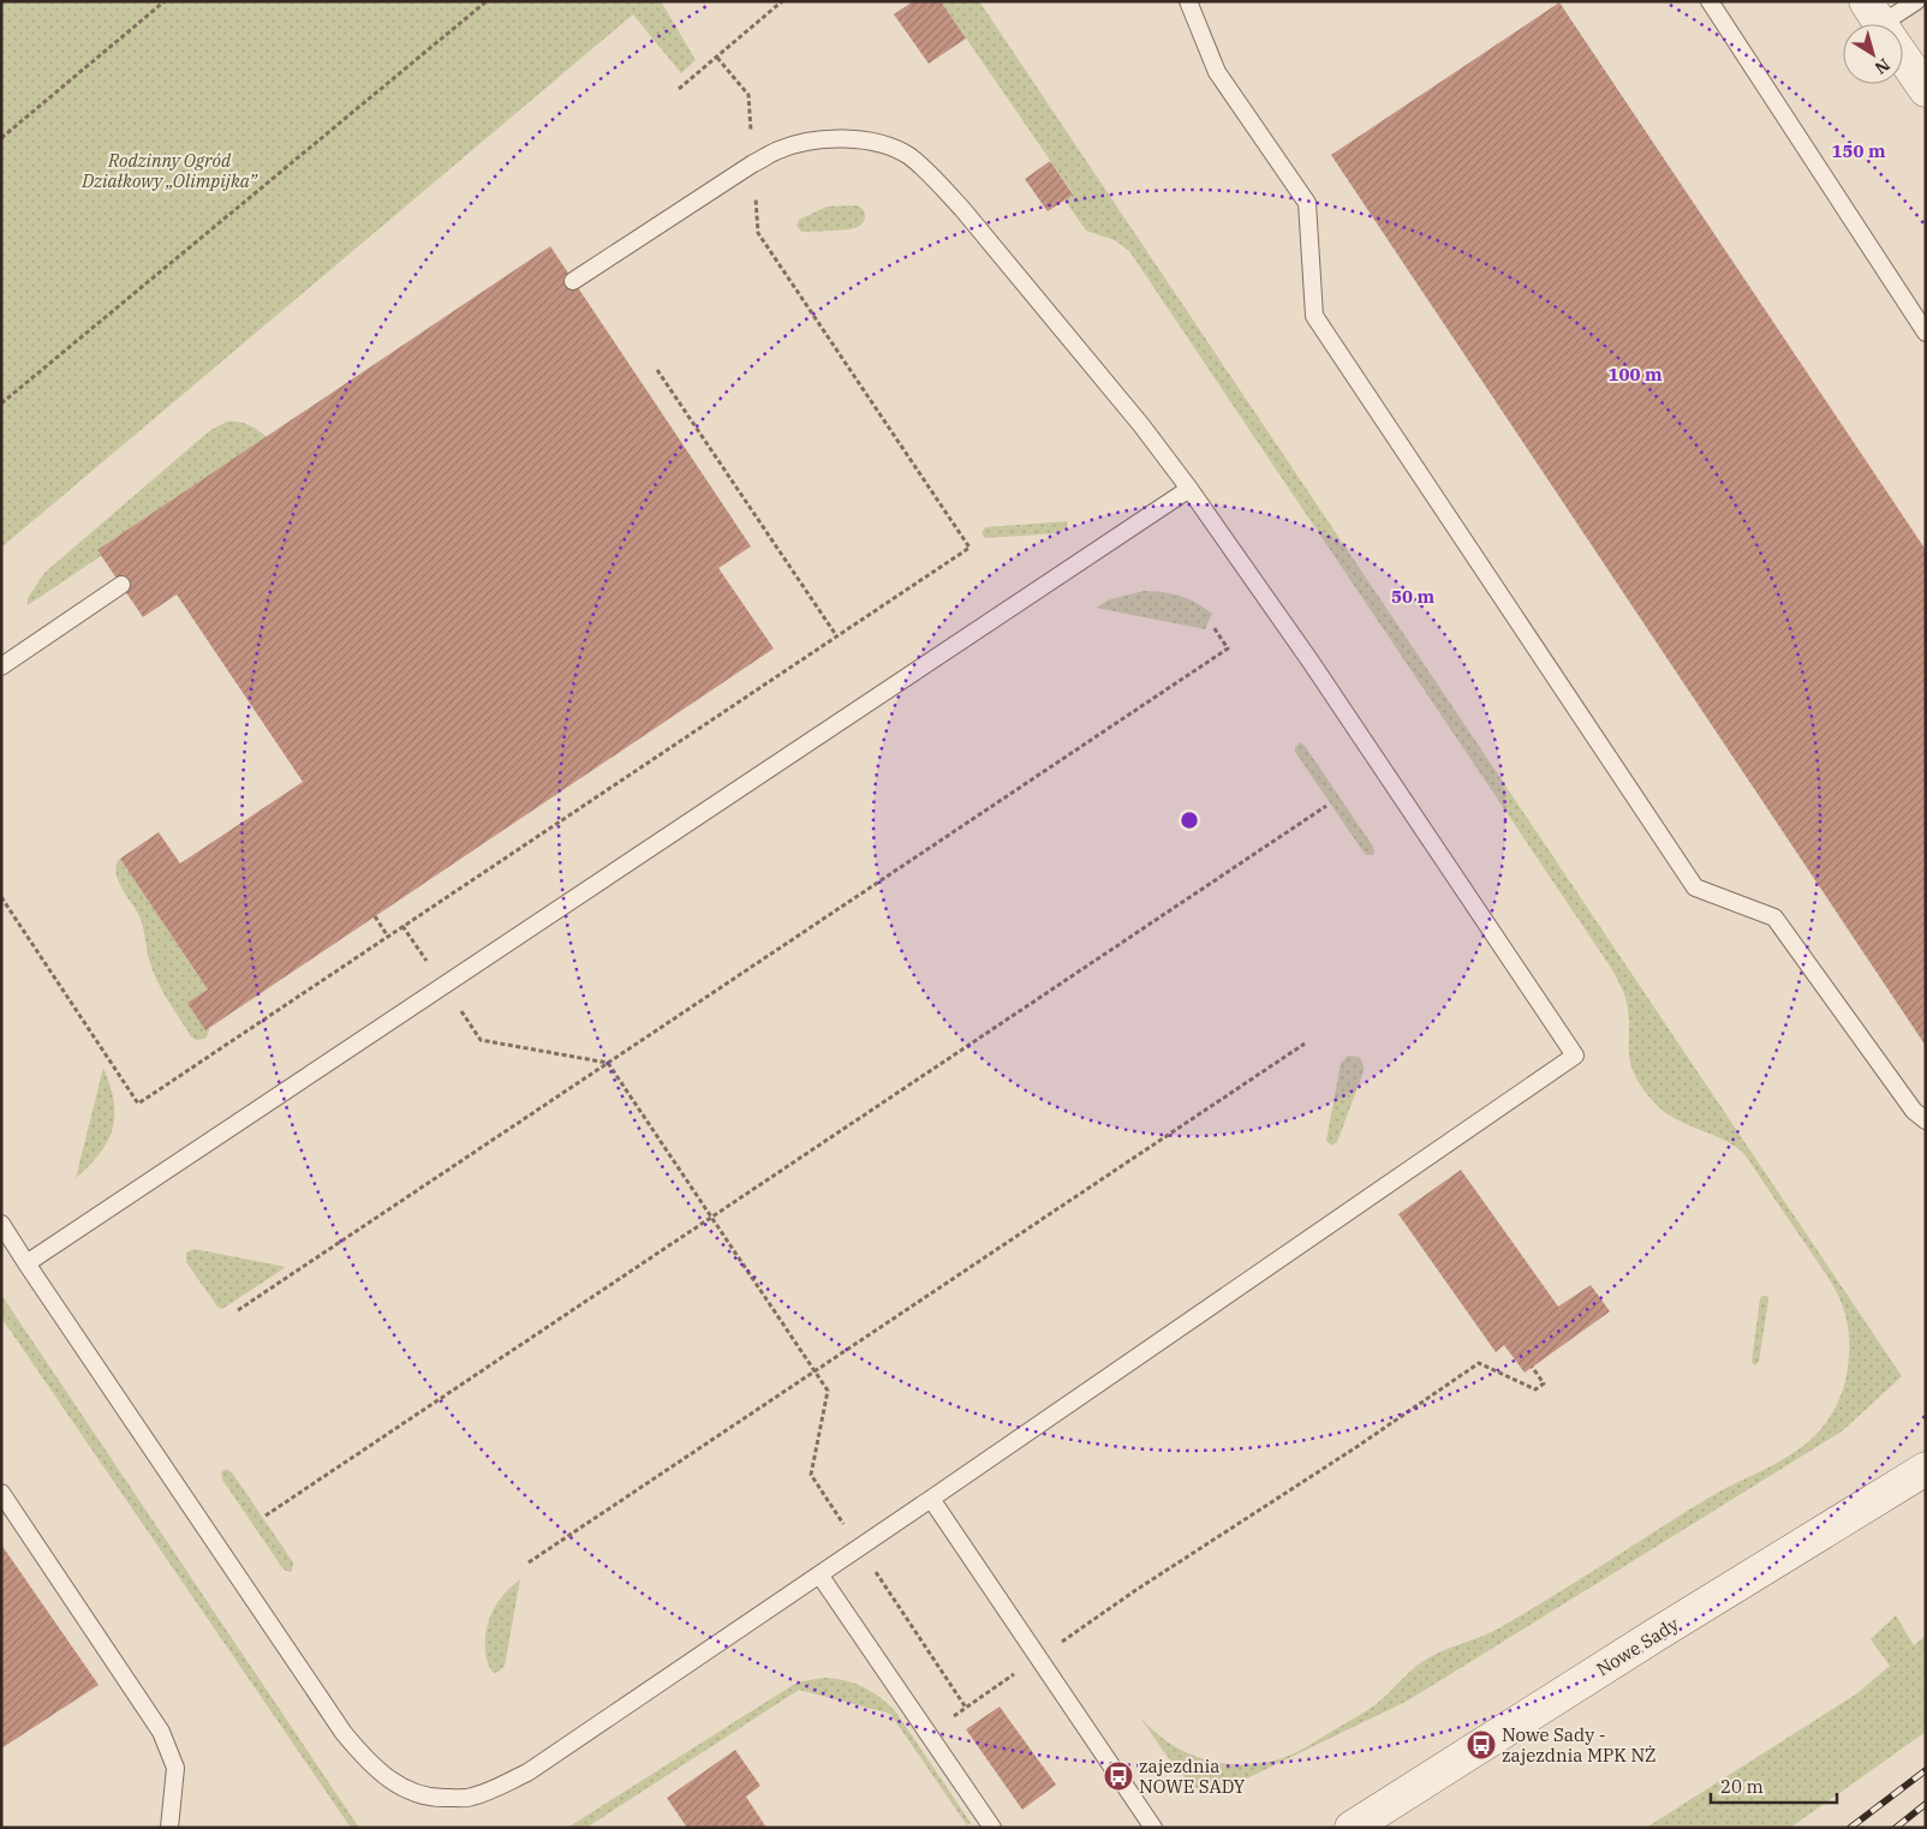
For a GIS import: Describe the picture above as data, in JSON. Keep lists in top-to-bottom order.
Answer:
{
  "streets": {
    "street": ["Nowe Sady"]
  },
  "parks": ["Rodzinny Ogród Działkowy „Olimpijka”"],
  "places": {
    "bus stop": ["Nowe Sady - zajezdnia MPK NŻ", "zajezdnia NOWE SADY"]
  },
  "scale_bar": "20 m",
  "north": "bottom right",
  "rings": ["150 m", "100 m", "50 m"]
}
